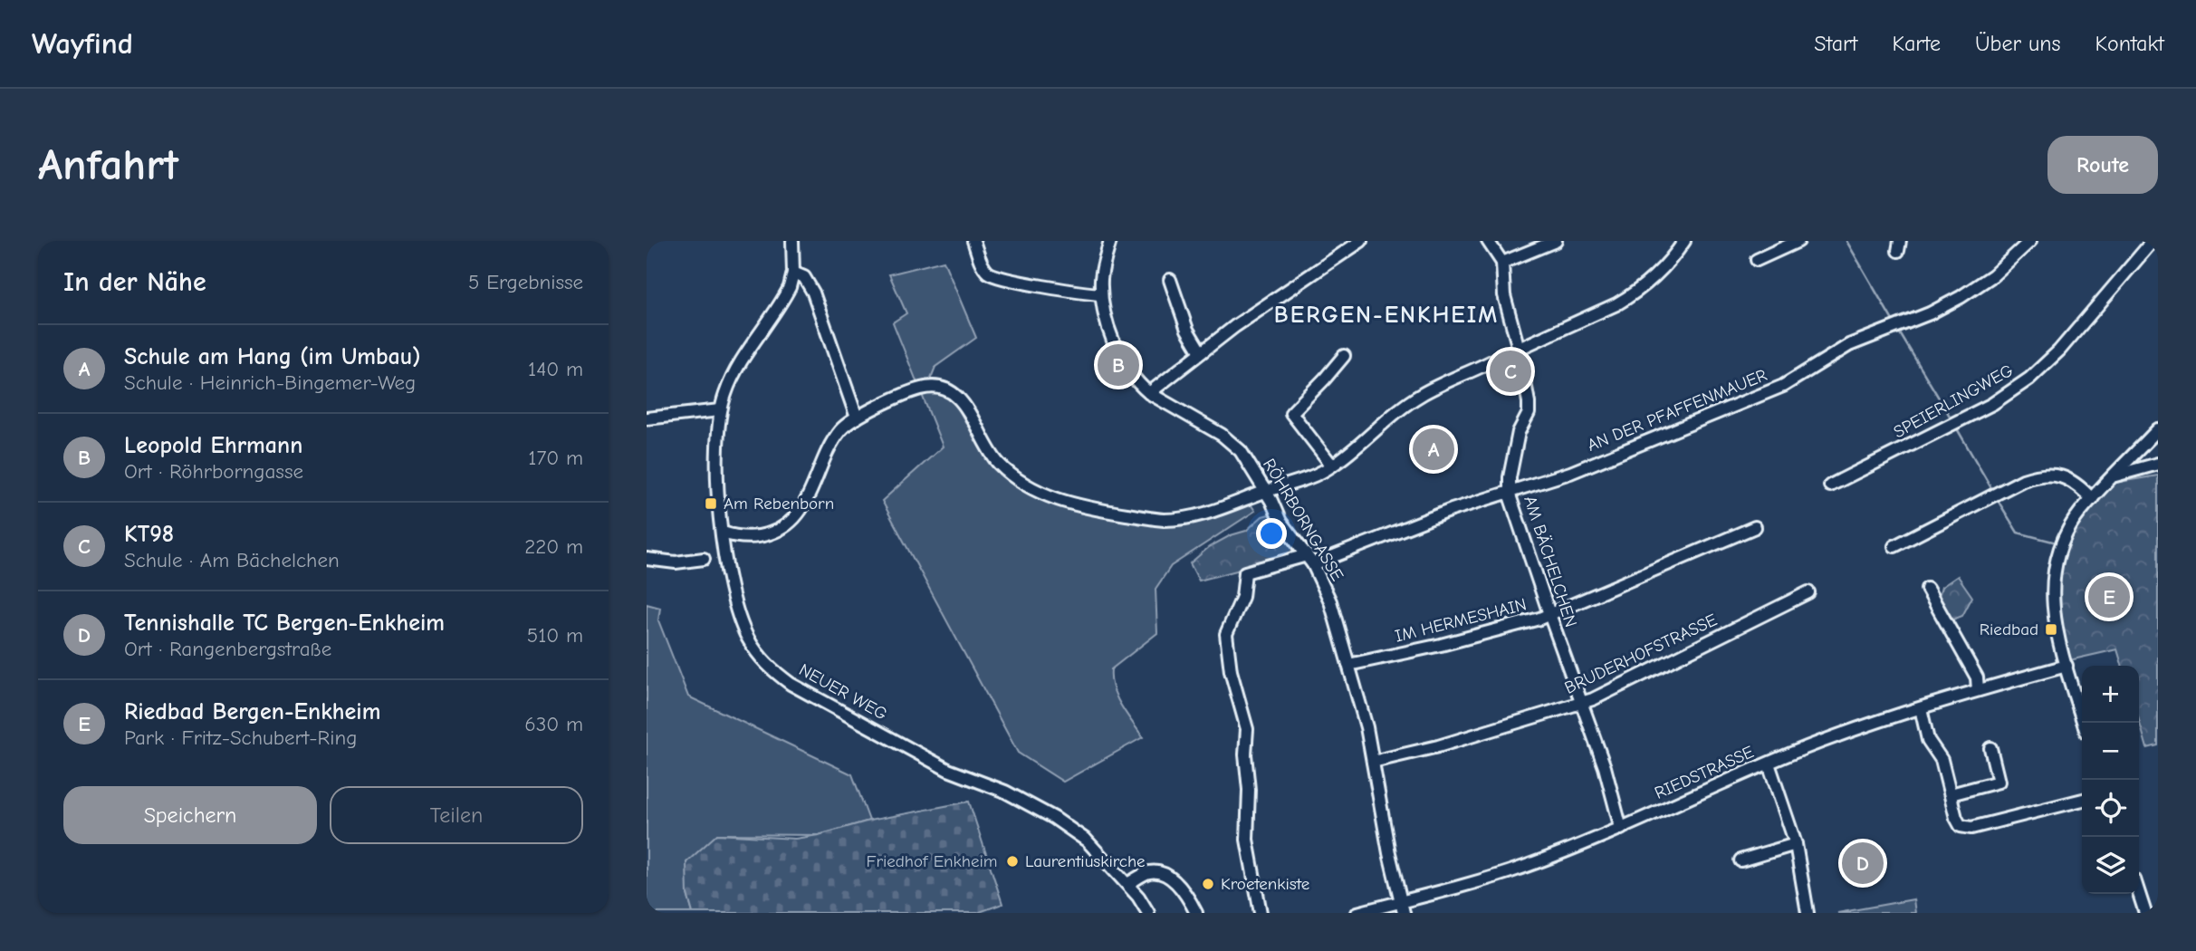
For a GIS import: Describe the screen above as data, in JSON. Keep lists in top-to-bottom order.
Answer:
{
  "streets": {
    "street": [
      "SPEIERLINGWEG",
      "AN DER PFAFFENMAUER",
      "RÖHRBORNGASSE",
      "AM BÄCHELCHEN",
      "IM HERMESHAIN",
      "BRUDERHOFSTRASSE",
      "NEUER WEG",
      "RIEDSTRASSE"
    ]
  },
  "crossings": [
    ["AN DER PFAFFENMAUER", "RÖHRBORNGASSE"],
    ["AN DER PFAFFENMAUER", "AM BÄCHELCHEN"],
    ["RÖHRBORNGASSE", "IM HERMESHAIN"],
    ["RÖHRBORNGASSE", "BRUDERHOFSTRASSE"],
    ["RÖHRBORNGASSE", "RIEDSTRASSE"],
    ["AM BÄCHELCHEN", "IM HERMESHAIN"],
    ["AM BÄCHELCHEN", "BRUDERHOFSTRASSE"],
    ["AM BÄCHELCHEN", "RIEDSTRASSE"]
  ],
  "districts": ["BERGEN-ENKHEIM"],
  "parks": ["Friedhof Enkheim"],
  "places": {
    "transit": ["Am Rebenborn", "Riedbad"],
    "other": ["Laurentiuskirche", "Kroetenkiste"]
  },
  "page": {
    "header": "Wayfind",
    "nav": [
      "Start",
      "Karte",
      "Über uns",
      "Kontakt"
    ],
    "buttons": [
      "Route",
      ["Speichern", "Teilen"]
    ],
    "title": "Anfahrt",
    "heading": ["In der Nähe", "5 Ergebnisse"],
    "list": [
      {
        "mark": "A",
        "name": "Schule am Hang (im Umbau)",
        "note": "Schule · Heinrich-Bingemer-Weg",
        "value": "140 m"
      },
      {
        "mark": "B",
        "name": "Leopold Ehrmann",
        "note": "Ort · Röhrborngasse",
        "value": "170 m"
      },
      {
        "mark": "C",
        "name": "KT98",
        "note": "Schule · Am Bächelchen",
        "value": "220 m"
      },
      {
        "mark": "D",
        "name": "Tennishalle TC Bergen-Enkheim",
        "note": "Ort · Rangenbergstraße",
        "value": "510 m"
      },
      {
        "mark": "E",
        "name": "Riedbad Bergen-Enkheim",
        "note": "Park · Fritz-Schubert-Ring",
        "value": "630 m"
      }
    ],
    "pins": [
      "B",
      "C",
      "A",
      "E",
      "D"
    ],
    "map_buttons": ["+", "−"]
  }
}
